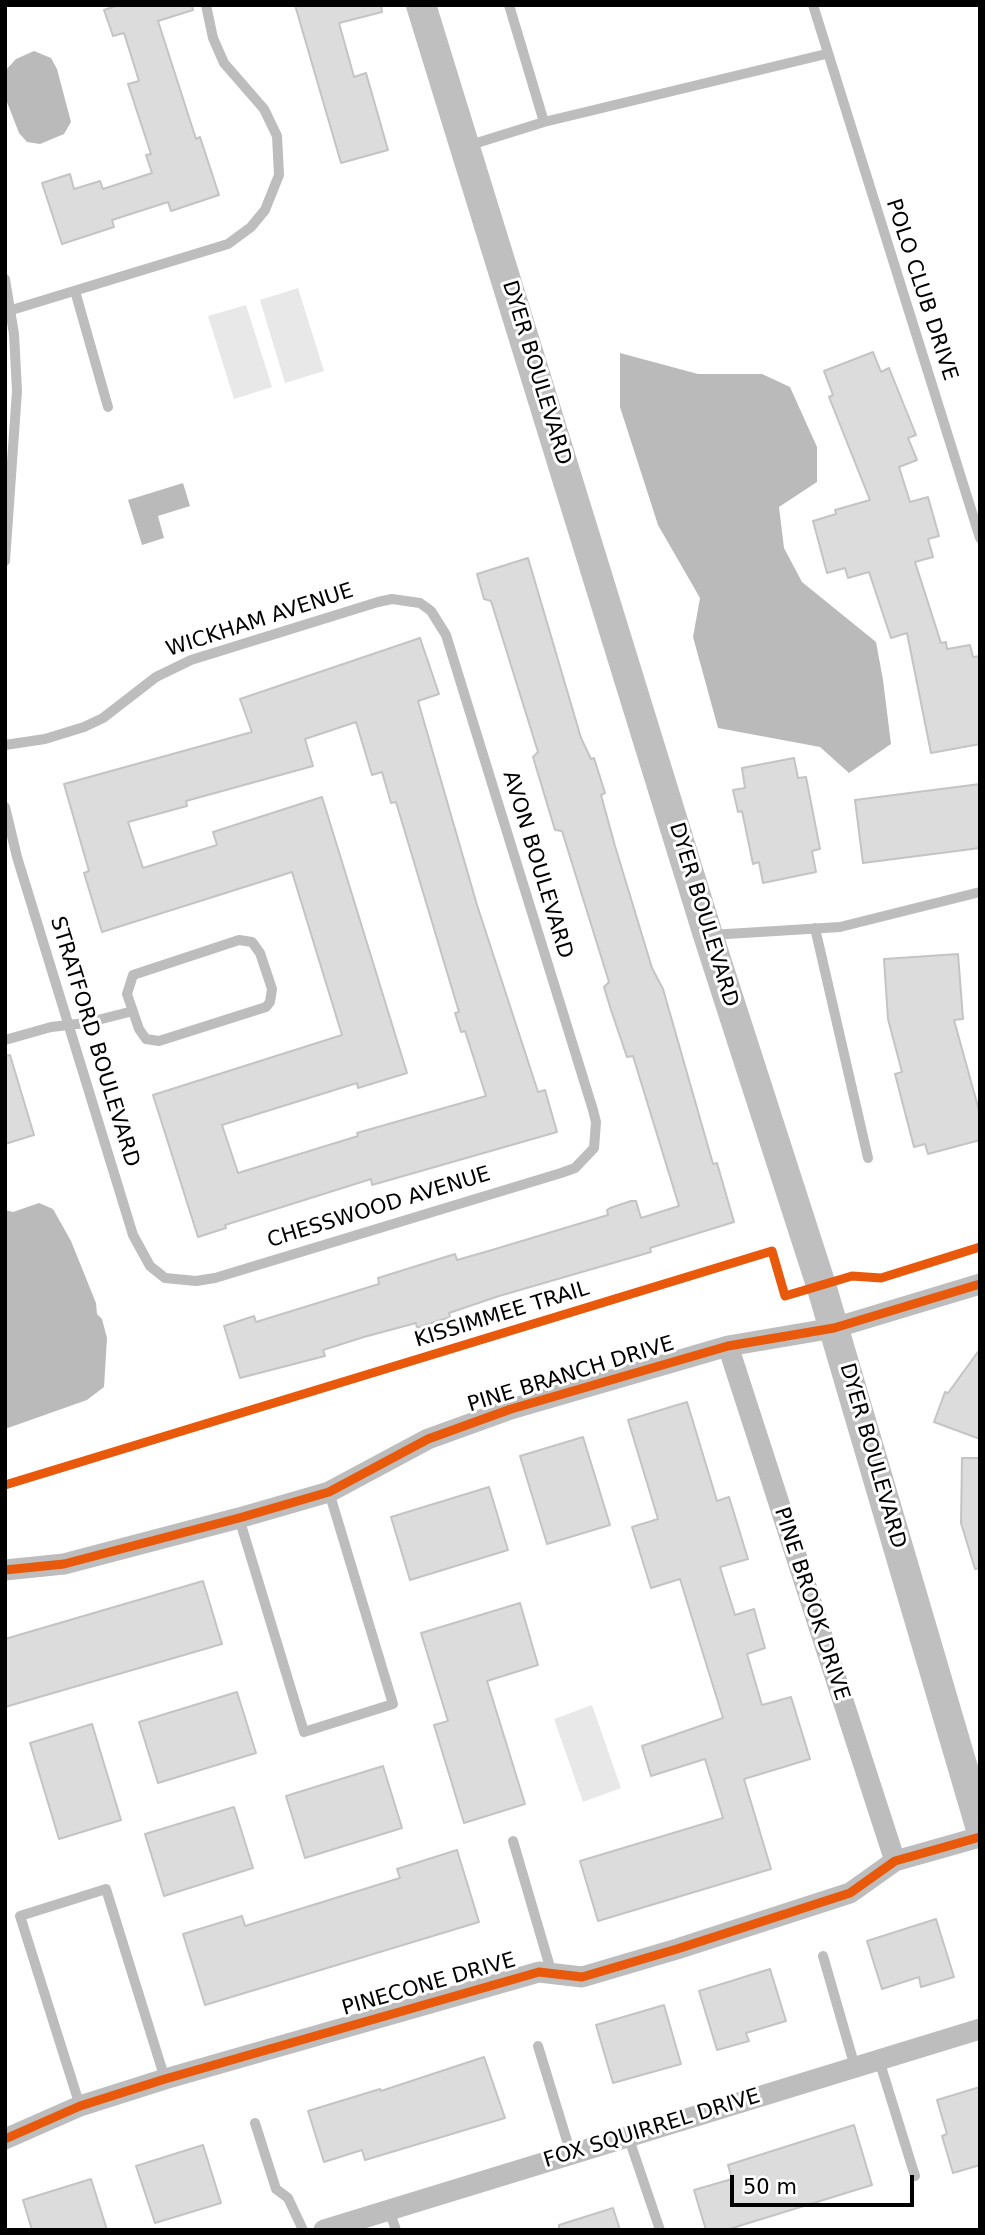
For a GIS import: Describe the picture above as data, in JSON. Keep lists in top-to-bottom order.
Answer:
{
  "streets": {
    "main road": ["DYER BOULEVARD"],
    "street": [
      "PINE BRANCH DRIVE",
      "PINE BROOK DRIVE",
      "PINECONE DRIVE",
      "FOX SQUIRREL DRIVE"
    ],
    "lane": [
      "POLO CLUB DRIVE",
      "WICKHAM AVENUE",
      "AVON BOULEVARD",
      "STRATFORD BOULEVARD",
      "CHESSWOOD AVENUE"
    ],
    "cycle path": ["KISSIMMEE TRAIL"]
  },
  "crossings": [
    ["DYER BOULEVARD", "PINE BRANCH DRIVE"],
    ["WICKHAM AVENUE", "AVON BOULEVARD"],
    ["AVON BOULEVARD", "CHESSWOOD AVENUE"],
    ["STRATFORD BOULEVARD", "CHESSWOOD AVENUE"],
    ["PINE BRANCH DRIVE", "PINE BROOK DRIVE"],
    ["PINE BROOK DRIVE", "PINECONE DRIVE"]
  ],
  "scale_bar": "50 m"
}
